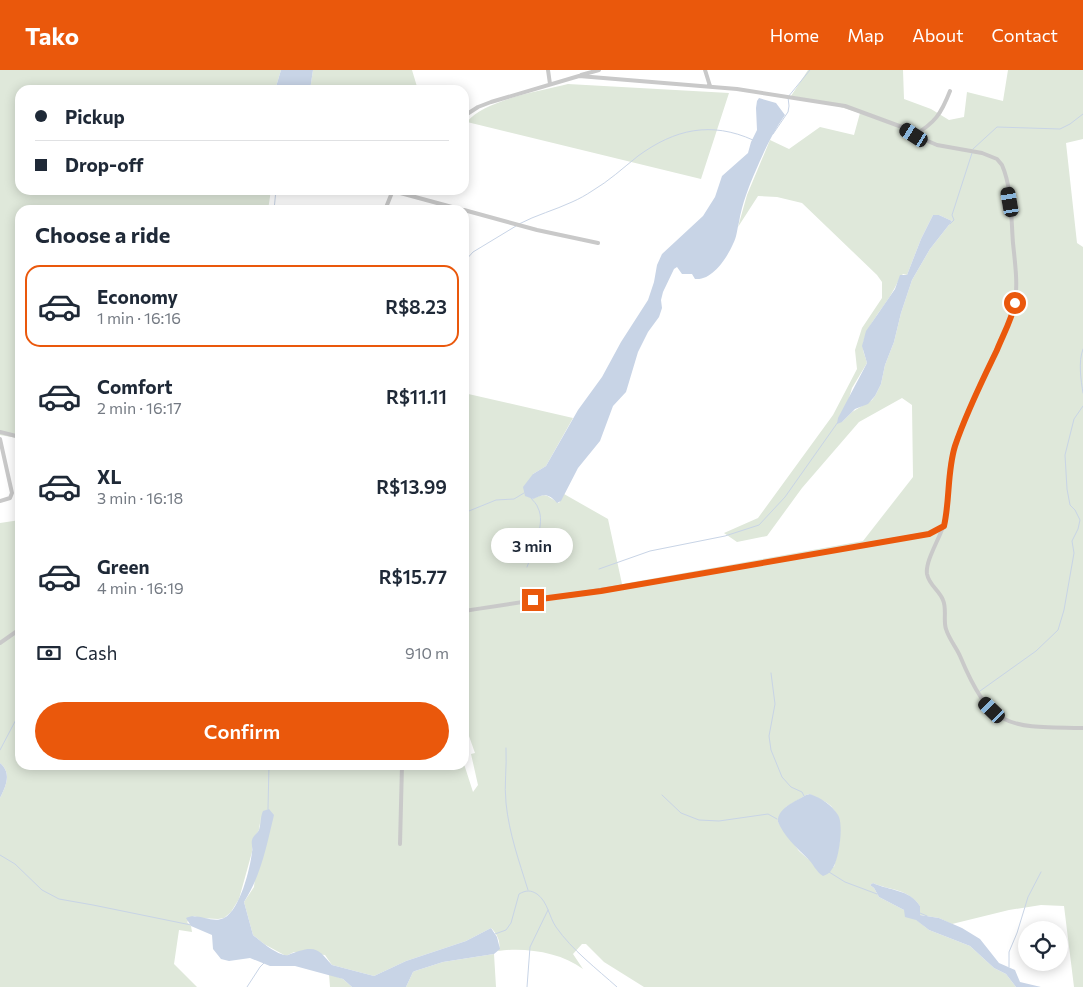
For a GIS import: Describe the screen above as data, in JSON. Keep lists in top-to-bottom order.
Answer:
{
  "page": {
    "header": "Tako",
    "nav": [
      "Home",
      "Map",
      "About",
      "Contact"
    ],
    "banner": ["Pickup", "Drop-off"],
    "heading": "Choose a ride",
    "list": [
      {
        "name": "Economy",
        "note": "1 min · 16:16",
        "value": "R$8.23"
      },
      {
        "name": "Comfort",
        "note": "2 min · 16:17",
        "value": "R$11.11"
      },
      {
        "name": "XL",
        "note": "3 min · 16:18",
        "value": "R$13.99"
      },
      {
        "name": "Green",
        "note": "4 min · 16:19",
        "value": "R$15.77"
      }
    ],
    "bubble": "3 min",
    "pay": ["Cash", "910 m"],
    "buttons": "Confirm"
  }
}
